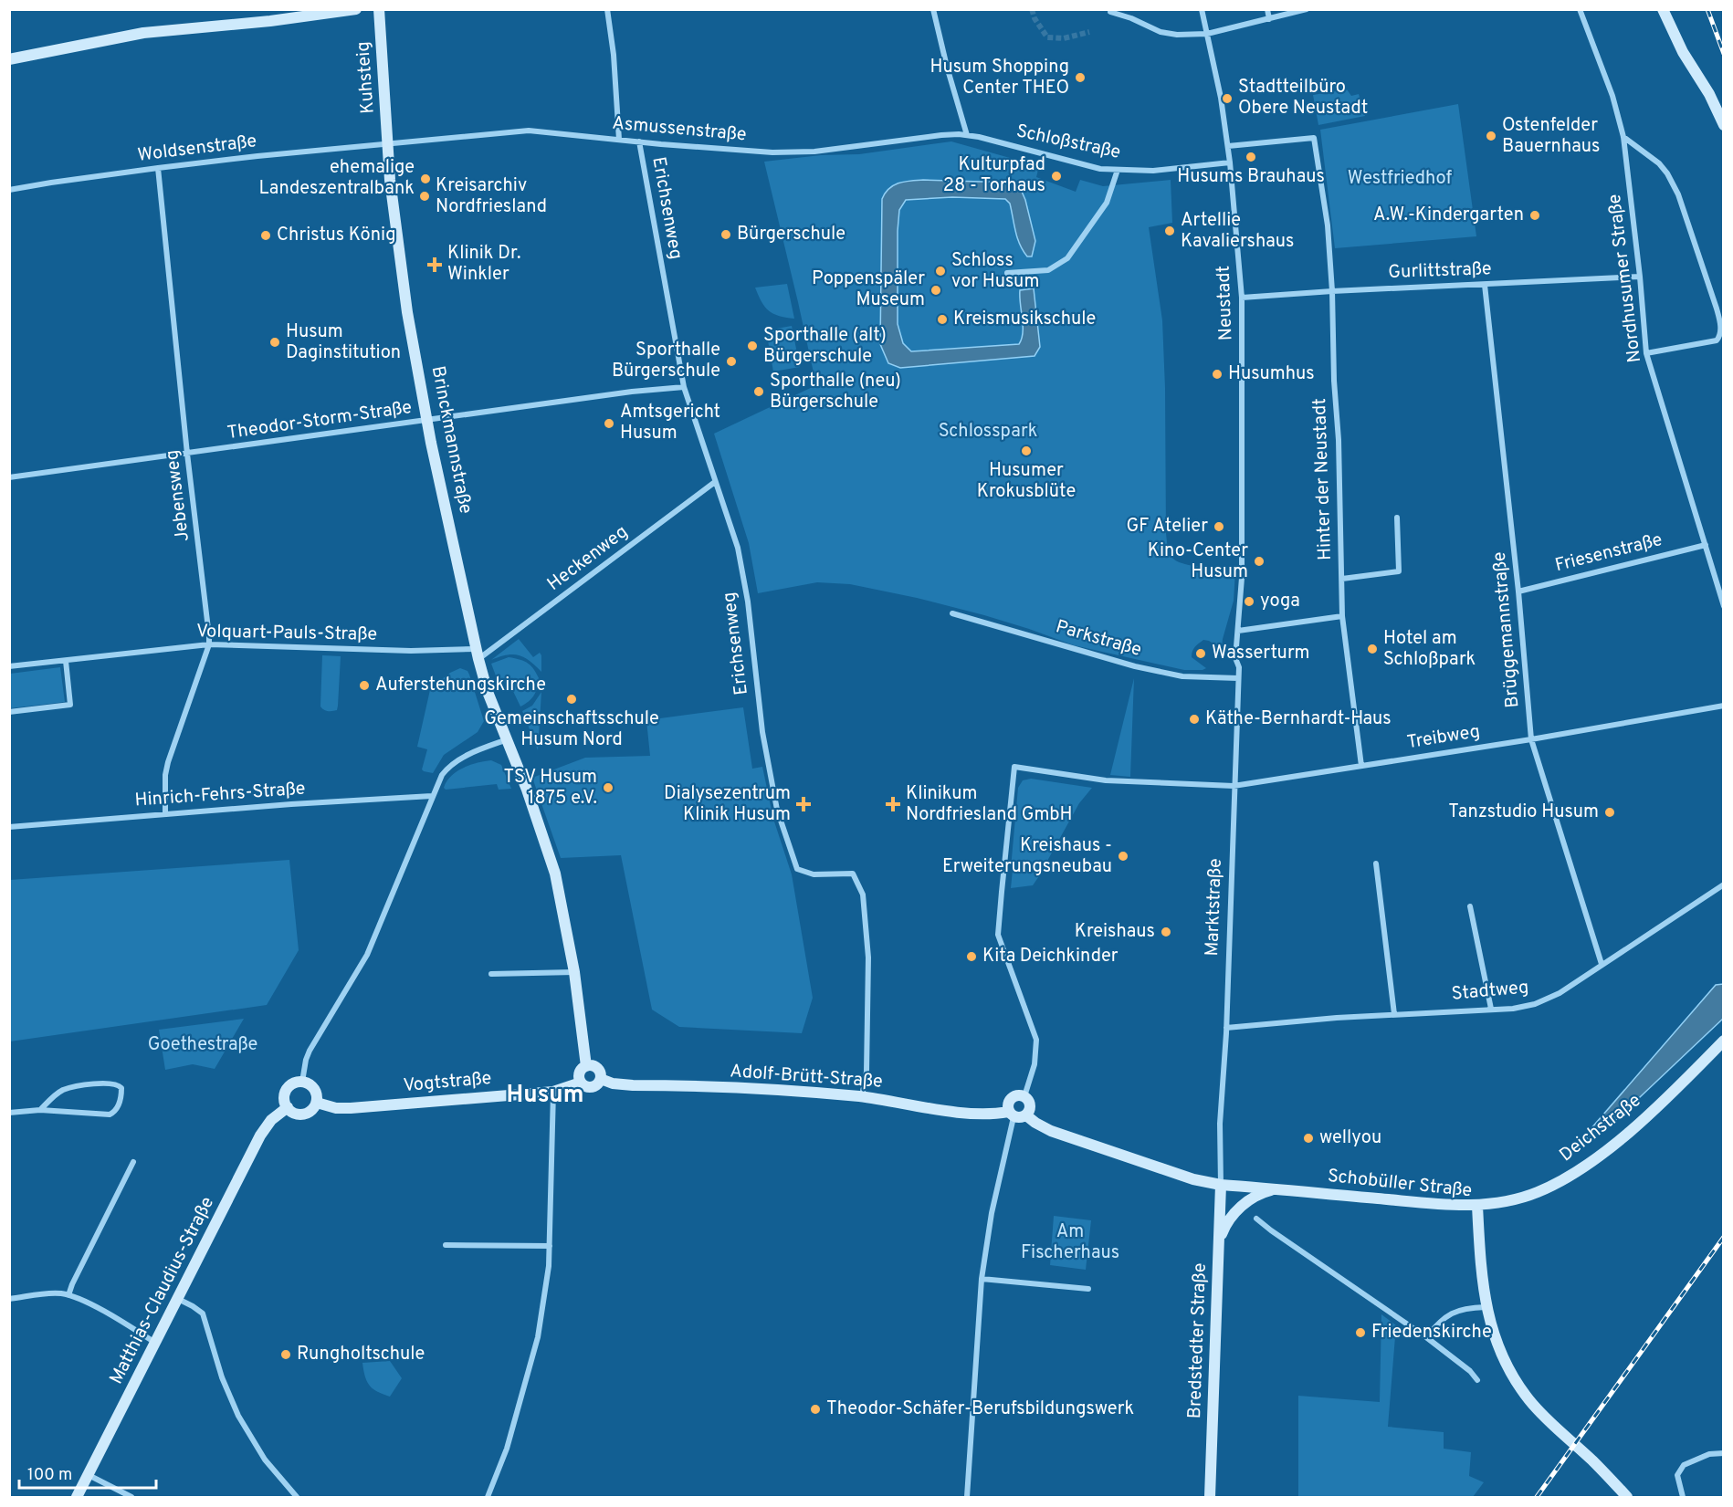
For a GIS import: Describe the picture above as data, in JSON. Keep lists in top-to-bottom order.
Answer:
{
  "streets": {
    "main road": [
      "Kuhsteig",
      "Brinckmannstraße",
      "Adolf-Brütt-Straße",
      "Vogtstraße",
      "Deichstraße",
      "Schobüller Straße",
      "Matthias-Claudius-Straße",
      "Bredstedter Straße"
    ],
    "street": [
      "Asmussenstraße",
      "Schloßstraße",
      "Woldsenstraße",
      "Erichsenweg",
      "Gurlittstraße",
      "Nordhusumer Straße",
      "Neustadt",
      "Theodor-Storm-Straße",
      "Hinter der Neustadt",
      "Jebensweg",
      "Friesenstraße",
      "Heckenweg",
      "Brüggemannstraße",
      "Volquart-Pauls-Straße",
      "Parkstraße",
      "Treibweg",
      "Hinrich-Fehrs-Straße",
      "Marktstraße",
      "Stadtweg"
    ]
  },
  "crossings": [
    ["Kuhsteig", "Asmussenstraße"],
    ["Kuhsteig", "Woldsenstraße"],
    ["Kuhsteig", "Brinckmannstraße"],
    ["Asmussenstraße", "Schloßstraße"],
    ["Asmussenstraße", "Woldsenstraße"],
    ["Asmussenstraße", "Erichsenweg"],
    ["Asmussenstraße", "Brinckmannstraße"],
    ["Schloßstraße", "Neustadt"],
    ["Woldsenstraße", "Brinckmannstraße"],
    ["Woldsenstraße", "Jebensweg"],
    ["Erichsenweg", "Theodor-Storm-Straße"],
    ["Erichsenweg", "Heckenweg"],
    ["Erichsenweg", "Adolf-Brütt-Straße"],
    ["Gurlittstraße", "Nordhusumer Straße"],
    ["Gurlittstraße", "Neustadt"],
    ["Gurlittstraße", "Hinter der Neustadt"],
    ["Gurlittstraße", "Brüggemannstraße"],
    ["Nordhusumer Straße", "Friesenstraße"],
    ["Neustadt", "Hinter der Neustadt"],
    ["Neustadt", "Marktstraße"],
    ["Theodor-Storm-Straße", "Brinckmannstraße"],
    ["Theodor-Storm-Straße", "Jebensweg"],
    ["Brinckmannstraße", "Heckenweg"],
    ["Brinckmannstraße", "Volquart-Pauls-Straße"],
    ["Hinter der Neustadt", "Treibweg"],
    ["Jebensweg", "Volquart-Pauls-Straße"],
    ["Jebensweg", "Hinrich-Fehrs-Straße"],
    ["Friesenstraße", "Brüggemannstraße"],
    ["Heckenweg", "Volquart-Pauls-Straße"],
    ["Brüggemannstraße", "Treibweg"],
    ["Brüggemannstraße", "Stadtweg"],
    ["Parkstraße", "Marktstraße"],
    ["Treibweg", "Marktstraße"],
    ["Treibweg", "Adolf-Brütt-Straße"],
    ["Marktstraße", "Stadtweg"],
    ["Marktstraße", "Schobüller Straße"],
    ["Marktstraße", "Bredstedter Straße"],
    ["Adolf-Brütt-Straße", "Vogtstraße"],
    ["Vogtstraße", "Matthias-Claudius-Straße"],
    ["Deichstraße", "Schobüller Straße"],
    ["Schobüller Straße", "Bredstedter Straße"]
  ],
  "districts": ["Husum"],
  "parks": [
    "Westfriedhof",
    "Schlosspark",
    "Goethestraße",
    "Am Fischerhaus"
  ],
  "places": {
    "other": [
      "Husum Shopping Center THEO",
      "Stadtteilbüro Obere Neustadt",
      "Ostenfelder Bauernhaus",
      "Husums Brauhaus",
      "Kulturpfad 28 - Torhaus",
      "ehemalige Landeszentralbank",
      "Kreisarchiv Nordfriesland",
      "A.W.-Kindergarten",
      "Artellie Kavaliershaus",
      "Bürgerschule",
      "Christus König",
      "Schloss vor Husum",
      "Poppenspäler Museum",
      "Kreismusikschule",
      "Husum Daginstitution",
      "Sporthalle (alt) Bürgerschule",
      "Sporthalle Bürgerschule",
      "Husumhus",
      "Sporthalle (neu) Bürgerschule",
      "Amtsgericht Husum",
      "Husumer Krokusblüte",
      "GF Atelier",
      "Kino-Center Husum",
      "yoga",
      "Hotel am Schloßpark",
      "Wasserturm",
      "Auferstehungskirche",
      "Gemeinschaftsschule Husum Nord",
      "Käthe-Bernhardt-Haus",
      "TSV Husum 1875 e.V.",
      "Tanzstudio Husum",
      "Kreishaus - Erweiterungsneubau",
      "Kreishaus",
      "Kita Deichkinder",
      "wellyou",
      "Friedenskirche",
      "Rungholtschule",
      "Theodor-Schäfer-Berufsbildungswerk"
    ],
    "health": ["Klinik Dr. Winkler", "Dialysezentrum Klinik Husum", "Klinikum Nordfriesland GmbH"]
  },
  "scale_bar": "100 m"
}
